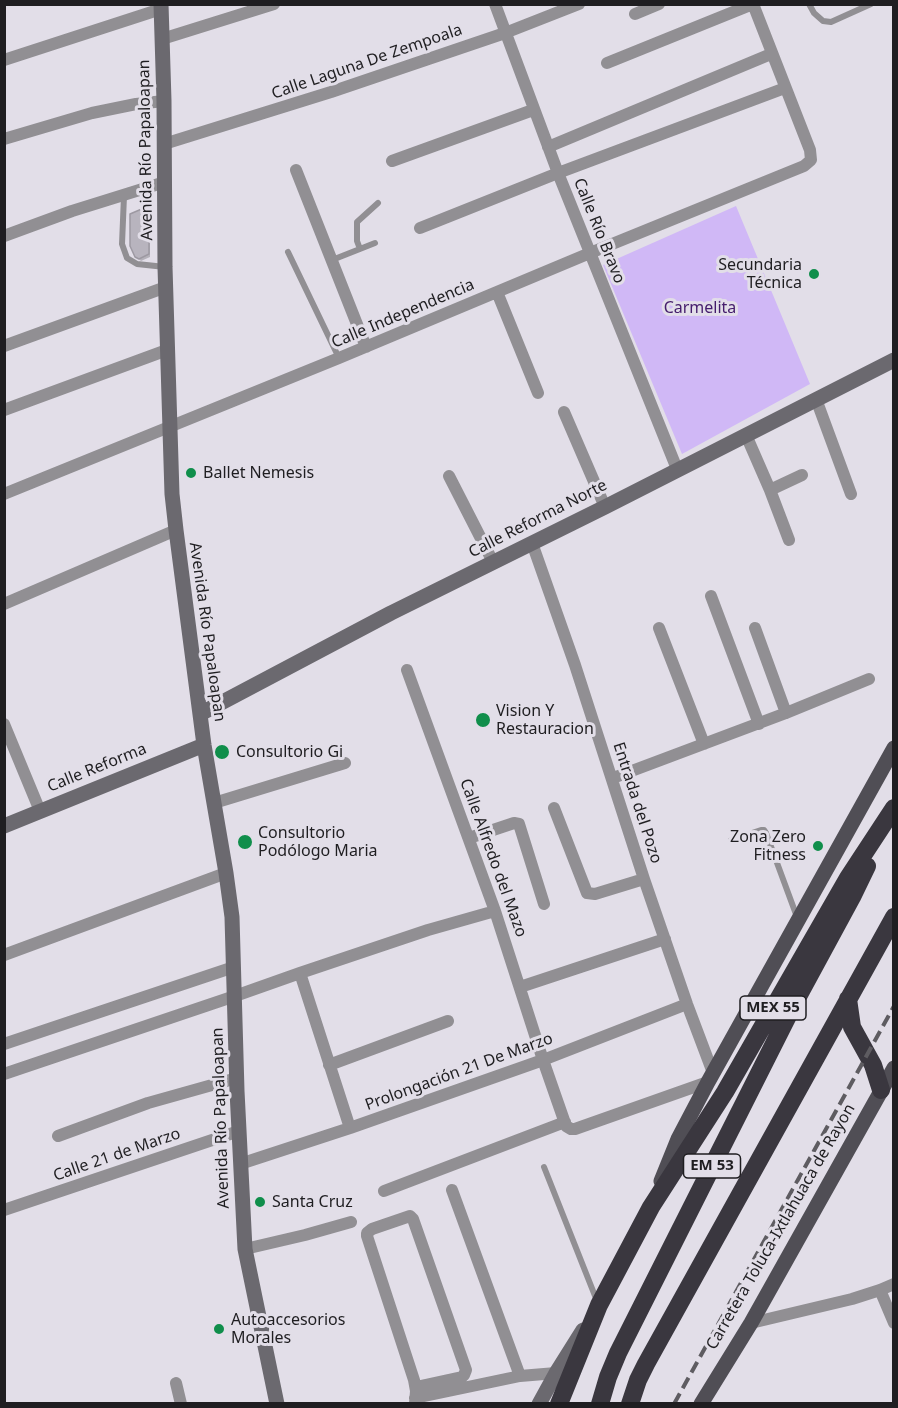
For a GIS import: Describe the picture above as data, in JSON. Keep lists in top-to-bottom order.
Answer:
{
  "streets": {
    "highway": ["MEX 55", "EM 53"],
    "main road": [
      "Avenida Río Papaloapan",
      "Calle Reforma Norte",
      "Calle Reforma",
      "Carretera Toluca-Ixtlahuaca de Rayon"
    ],
    "street": [
      "Calle Laguna De Zempoala",
      "Calle Río Bravo",
      "Calle Independencia",
      "Entrada del Pozo",
      "Calle Alfredo del Mazo",
      "Prolongación 21 De Marzo",
      "Calle 21 de Marzo"
    ]
  },
  "crossings": [
    ["Calle Laguna De Zempoala", "Avenida Río Papaloapan"],
    ["Calle Laguna De Zempoala", "Calle Río Bravo"],
    ["Avenida Río Papaloapan", "Calle Independencia"],
    ["Avenida Río Papaloapan", "Calle Reforma Norte"],
    ["Avenida Río Papaloapan", "Calle Reforma"],
    ["Avenida Río Papaloapan", "Prolongación 21 De Marzo"],
    ["Avenida Río Papaloapan", "Calle 21 de Marzo"],
    ["Calle Río Bravo", "Calle Independencia"],
    ["Calle Río Bravo", "Calle Reforma Norte"],
    ["Calle Reforma Norte", "Entrada del Pozo"],
    ["Entrada del Pozo", "Prolongación 21 De Marzo"],
    ["Calle Alfredo del Mazo", "Prolongación 21 De Marzo"],
    ["MEX 55", "EM 53"]
  ],
  "parks": ["Carmelita"],
  "places": [
    "Secundaria Técnica",
    "Ballet Nemesis",
    "Vision Y Restauracion",
    "Consultorio Gi",
    "Consultorio Podólogo Maria",
    "Zona Zero Fitness",
    "Santa Cruz",
    "Autoaccesorios Morales"
  ]
}
